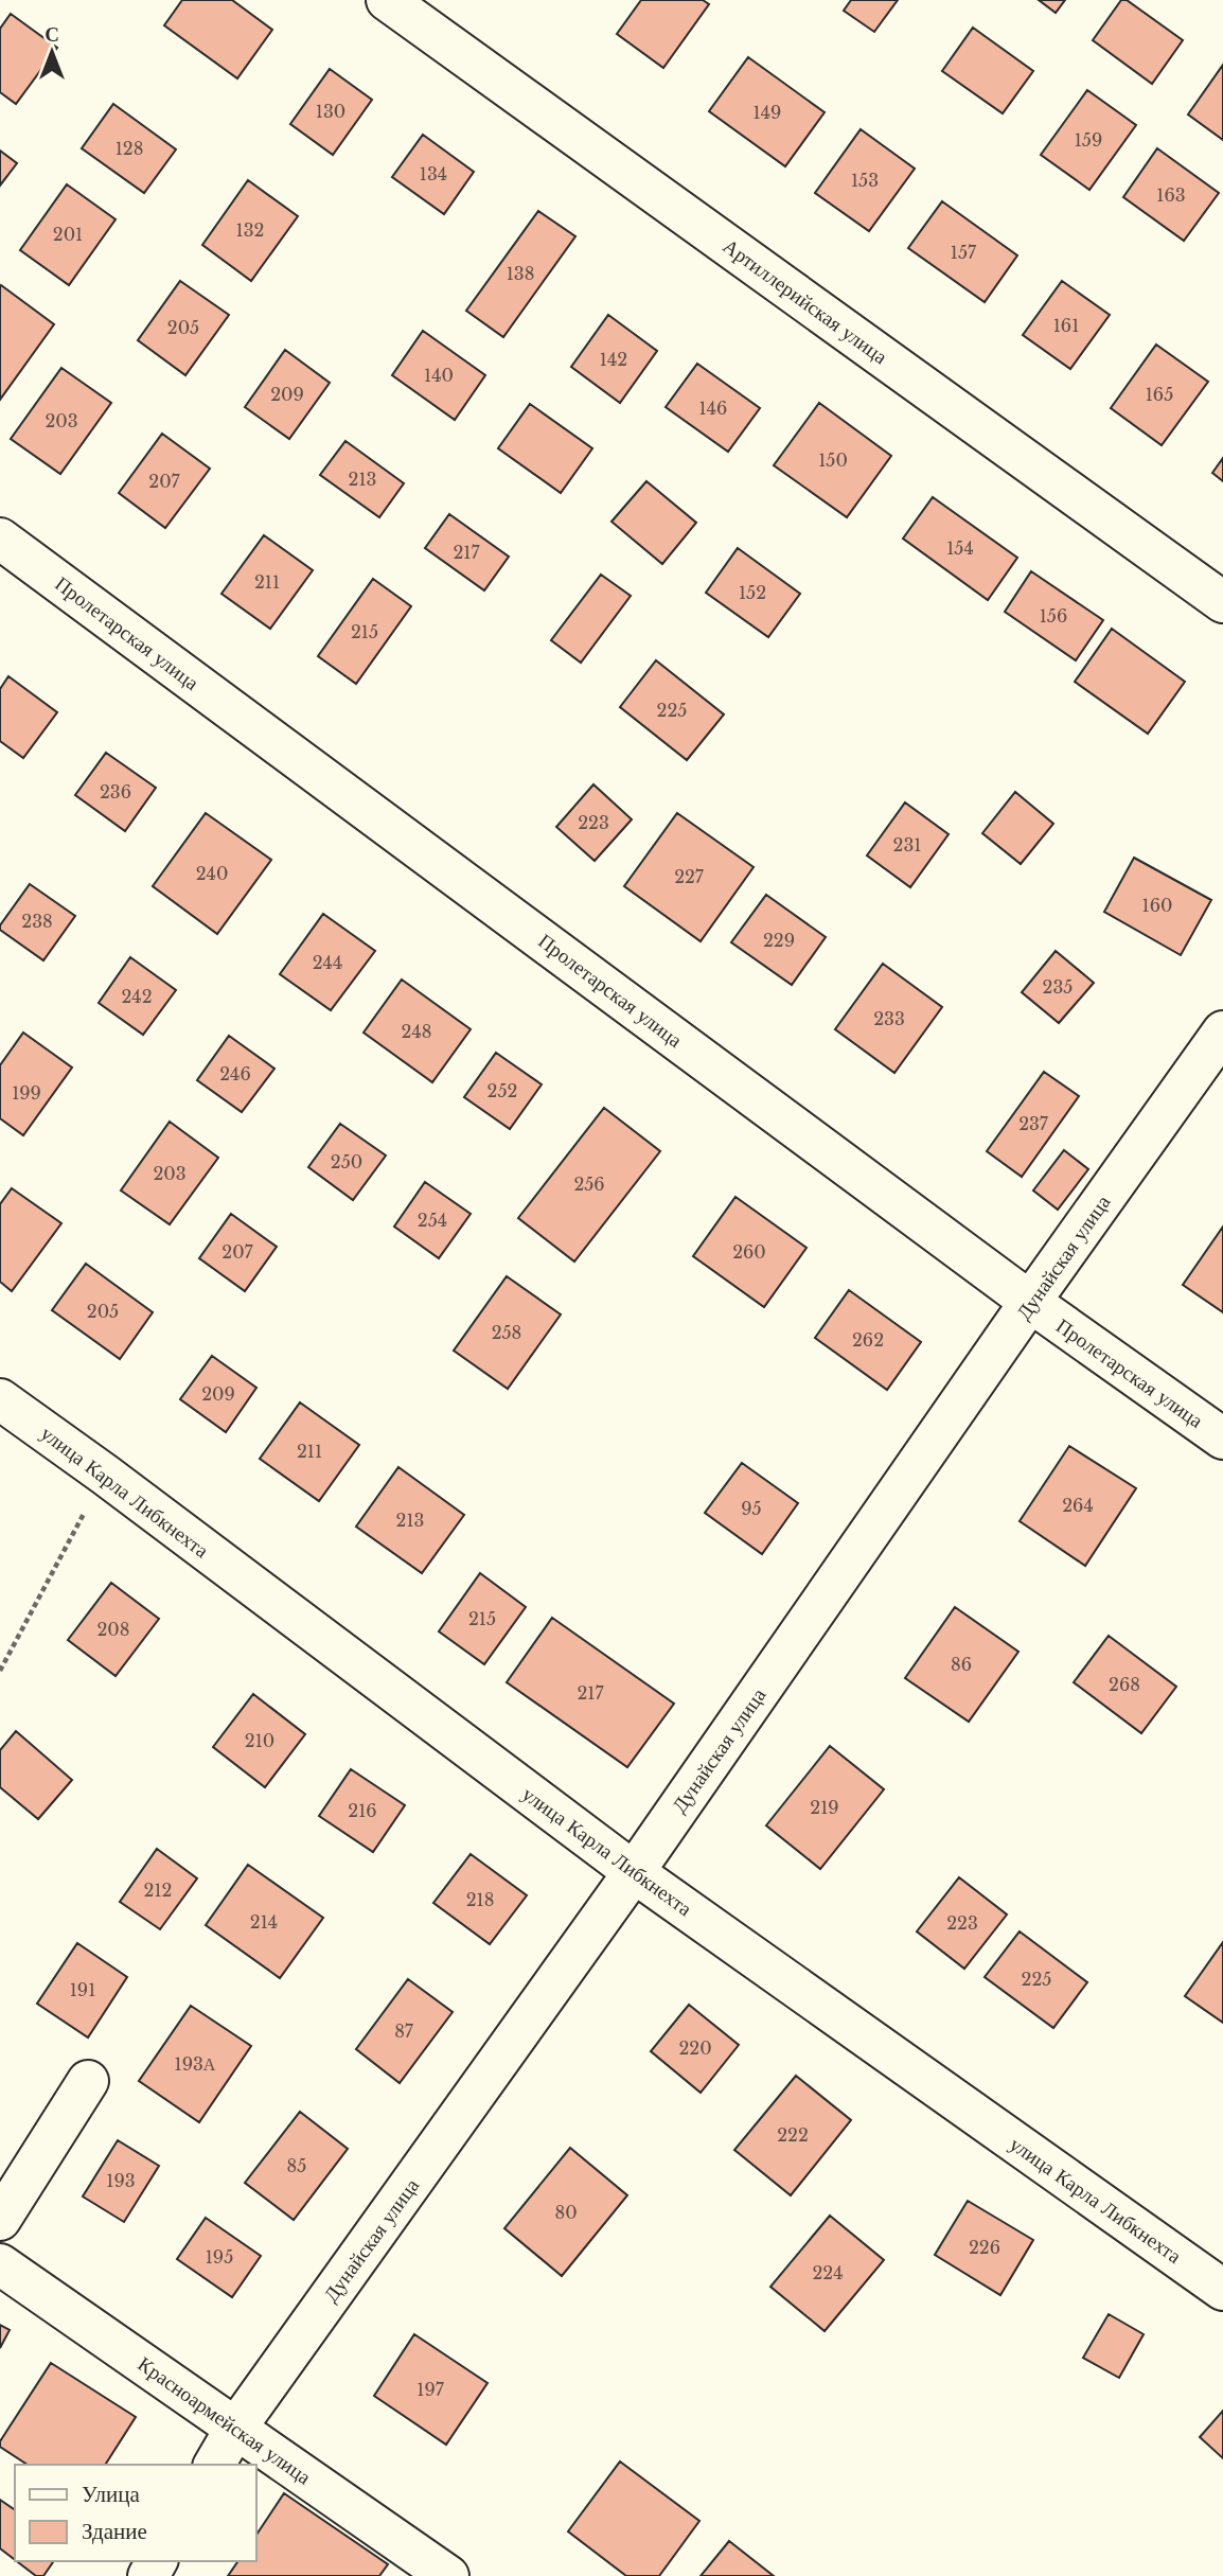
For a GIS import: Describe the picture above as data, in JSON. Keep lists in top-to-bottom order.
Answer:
{
  "streets": {
    "street": [
      "Артиллерийская улица",
      "Пролетарская улица",
      "Дунайская улица",
      "улица Карла Либкнехта",
      "Красноармейская улица"
    ]
  },
  "crossings": [
    ["Пролетарская улица", "Дунайская улица"],
    ["Дунайская улица", "улица Карла Либкнехта"],
    ["Дунайская улица", "Красноармейская улица"]
  ],
  "house_numbers": [
    "130",
    "149",
    "159",
    "128",
    "134",
    "153",
    "163",
    "132",
    "201",
    "157",
    "138",
    "161",
    "205",
    "142",
    "140",
    "209",
    "165",
    "146",
    "203",
    "150",
    "213",
    "207",
    "154",
    "217",
    "211",
    "152",
    "156",
    "215",
    "225",
    "236",
    "223",
    "231",
    "240",
    "227",
    "160",
    "238",
    "229",
    "244",
    "235",
    "242",
    "233",
    "248",
    "246",
    "252",
    "199",
    "237",
    "250",
    "203",
    "256",
    "254",
    "207",
    "260",
    "205",
    "258",
    "262",
    "209",
    "211",
    "264",
    "95",
    "213",
    "215",
    "208",
    "86",
    "268",
    "217",
    "210",
    "219",
    "216",
    "212",
    "218",
    "214",
    "223",
    "225",
    "191",
    "87",
    "220",
    "193А",
    "222",
    "85",
    "193",
    "80",
    "226",
    "195",
    "224",
    "197"
  ],
  "legend": ["Улица", "Здание"],
  "north": "top"
}
